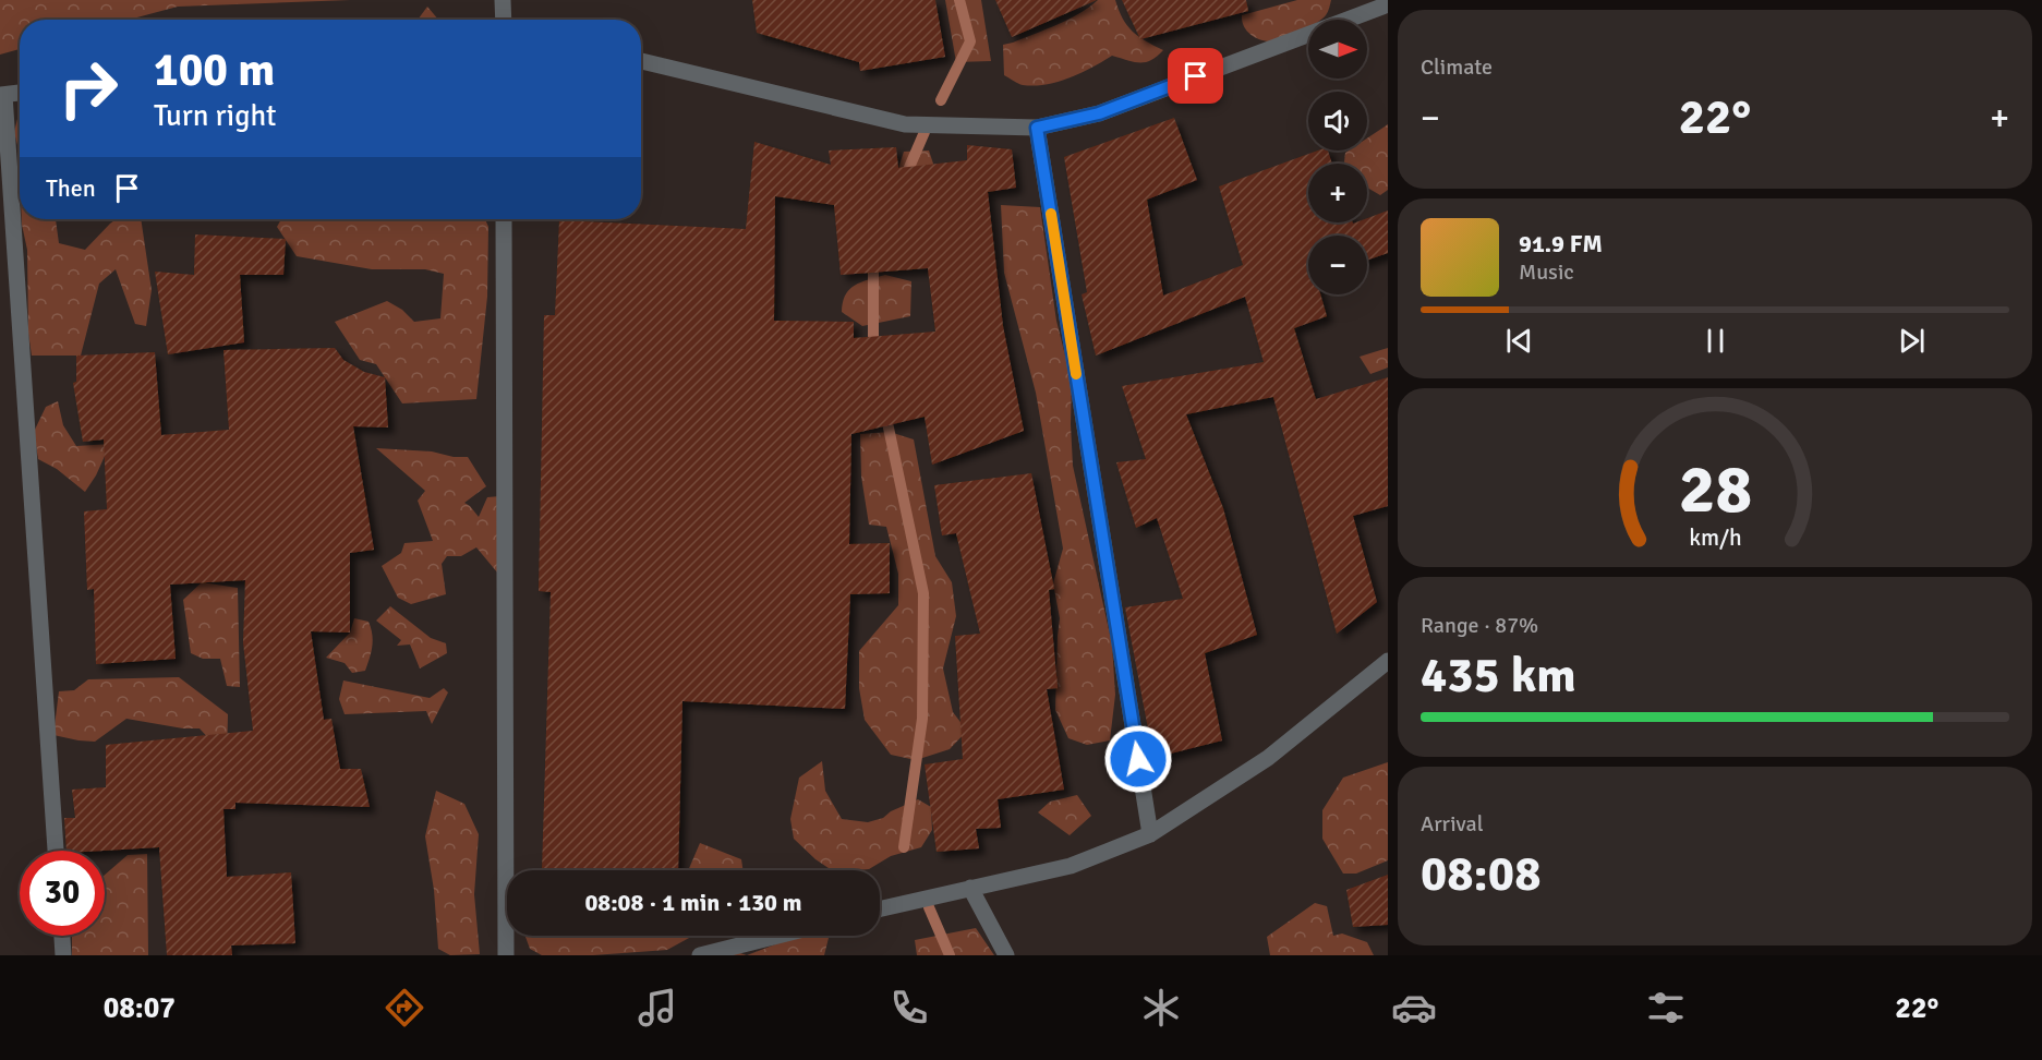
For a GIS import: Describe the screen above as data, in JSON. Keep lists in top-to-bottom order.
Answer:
{
  "north": "right",
  "page": {
    "tile": [
      "Climate",
      ["Range · 87%", "435 km"],
      ["Arrival", "08:08"]
    ],
    "map_buttons": ["+", "−"],
    "turn": ["100 m", "Turn right"],
    "heat": ["−", "22°", "+"],
    "then": "Then",
    "song": ["91.9 FM", "Music"],
    "limit": "30",
    "trip": "08:08 · 1 min · 130 m",
    "tabs": ["08:07", "22°"],
    "gauge": ["28", "km/h"]
  }
}
